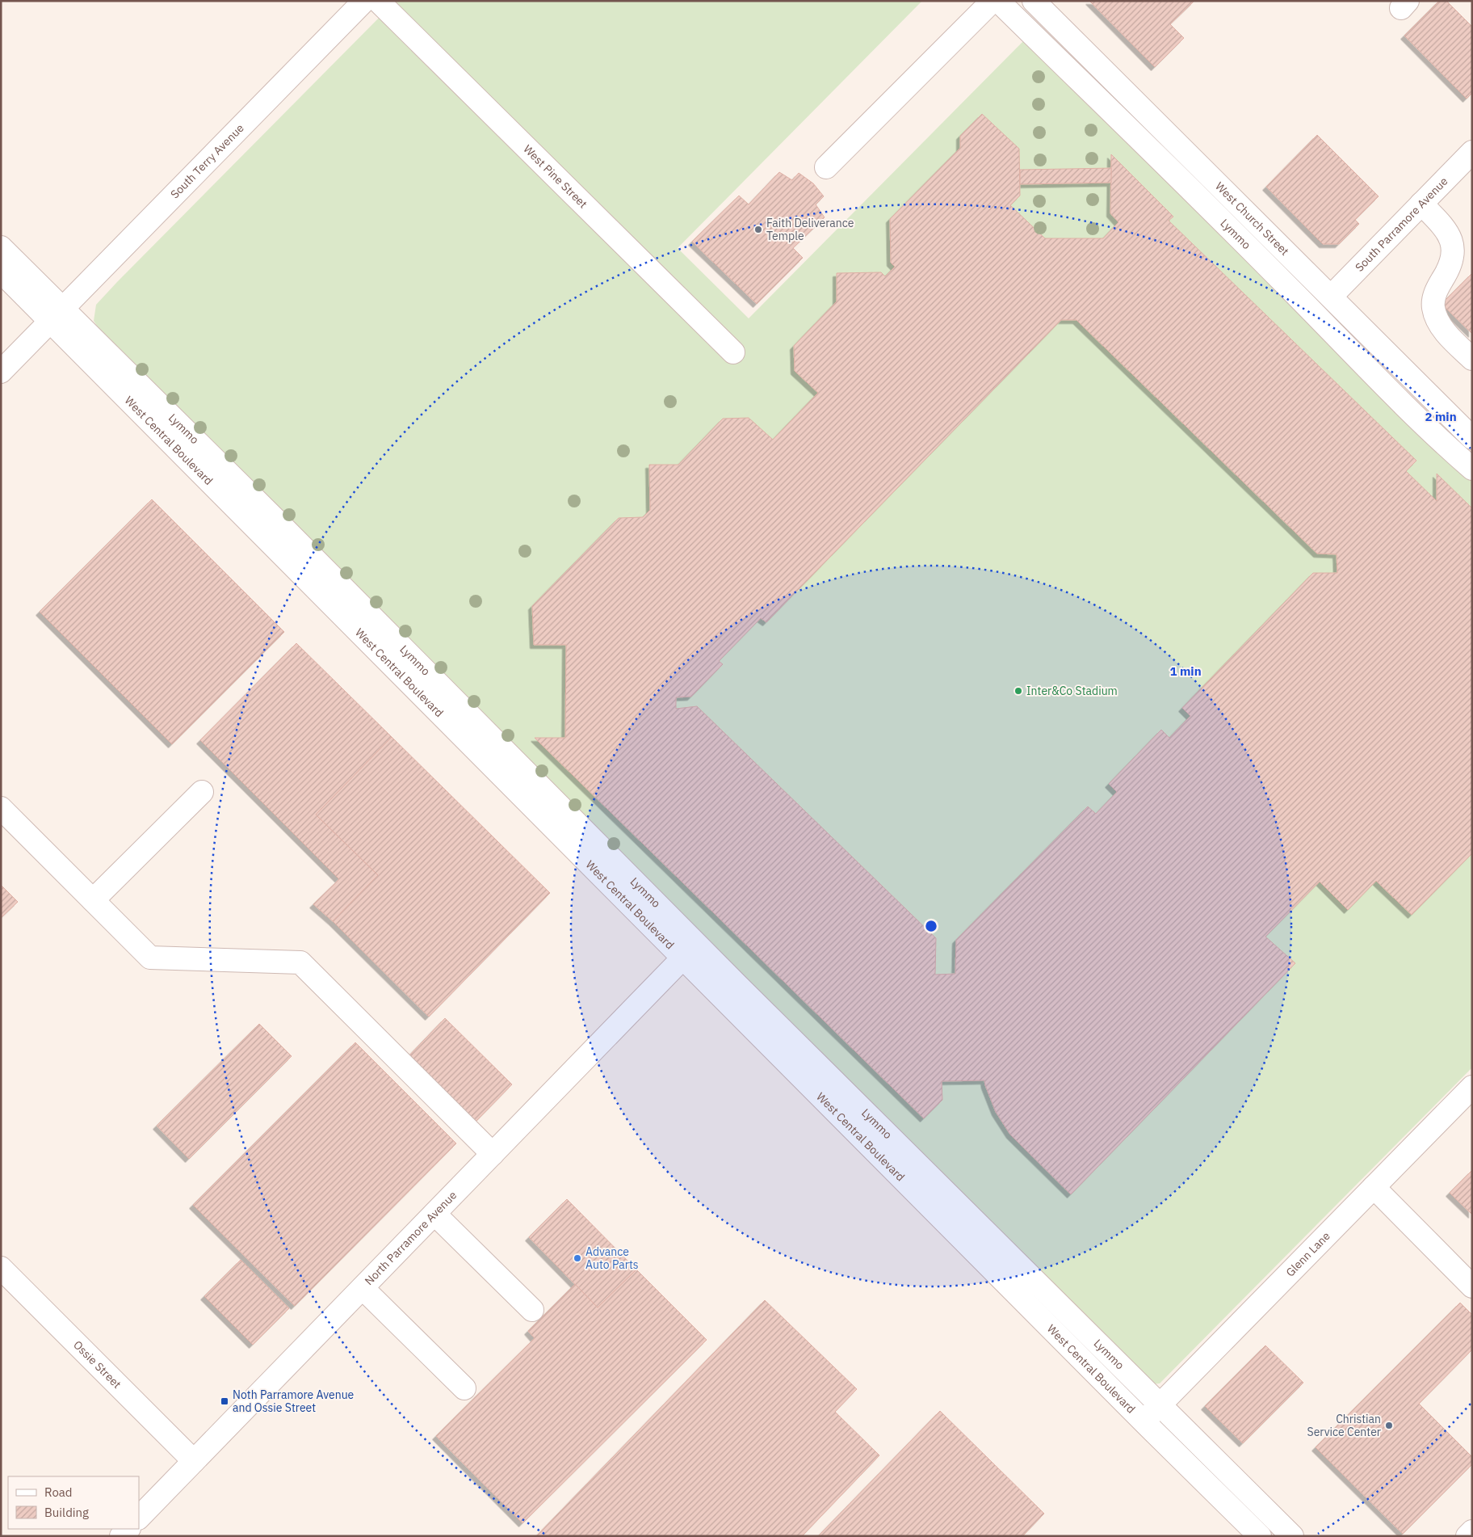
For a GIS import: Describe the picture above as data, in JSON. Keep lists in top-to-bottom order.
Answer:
{
  "streets": {
    "street": [
      "South Terry Avenue",
      "West Pine Street",
      "West Church Street",
      "South Parramore Avenue",
      "Lymmo",
      "West Central Boulevard",
      "North Parramore Avenue",
      "Glenn Lane",
      "Ossie Street"
    ]
  },
  "crossings": [
    ["South Terry Avenue", "Lymmo"],
    ["South Terry Avenue", "West Central Boulevard"],
    ["West Church Street", "South Parramore Avenue"],
    ["Lymmo", "West Central Boulevard"],
    ["Lymmo", "Glenn Lane"],
    ["West Central Boulevard", "North Parramore Avenue"],
    ["West Central Boulevard", "Glenn Lane"],
    ["North Parramore Avenue", "Ossie Street"]
  ],
  "places": {
    "other": [
      "Faith Deliverance Temple",
      "Inter&Co Stadium",
      "Advance Auto Parts",
      "Christian Service Center"
    ],
    "transit": ["Noth Parramore Avenue and Ossie Street"]
  },
  "legend": ["Road", "Building"],
  "rings": ["2 min", "1 min"]
}
